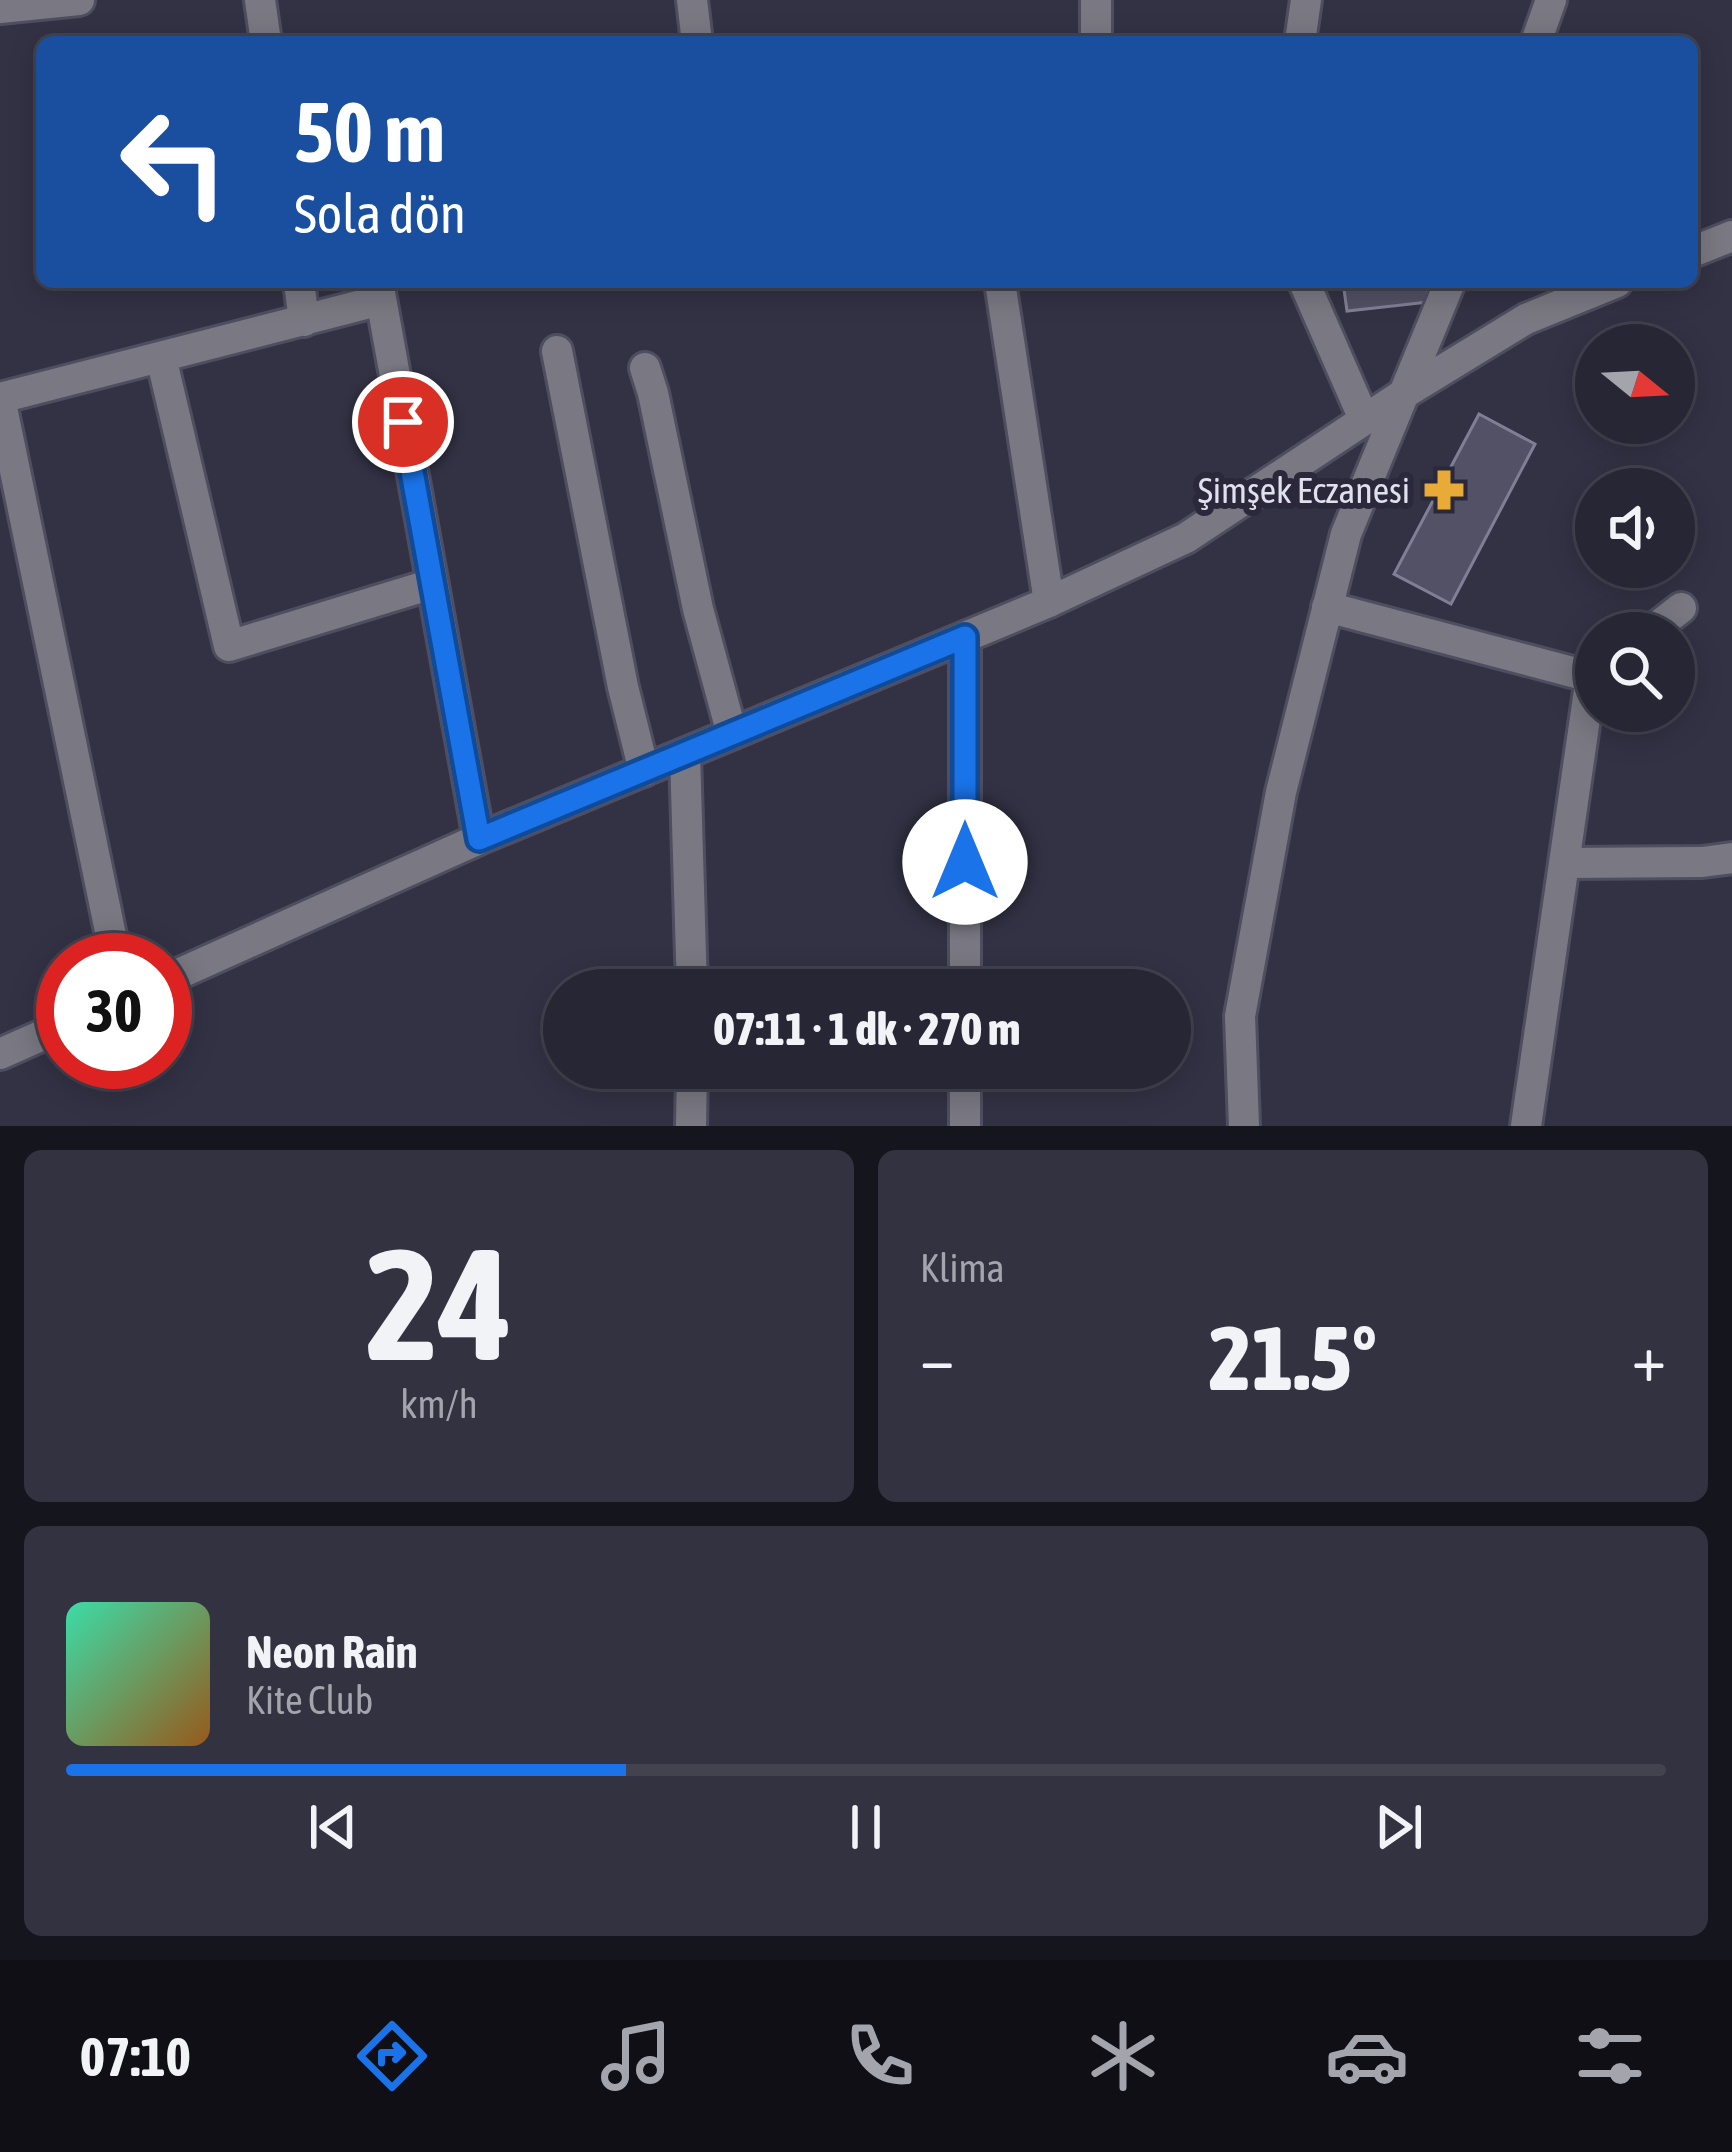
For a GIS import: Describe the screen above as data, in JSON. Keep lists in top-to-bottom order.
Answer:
{
  "places": {
    "pharmacy": ["Şimşek Eczanesi"]
  },
  "north": "right",
  "page": {
    "turn": ["50 m", "Sola dön"],
    "limit": "30",
    "trip": "07:11 · 1 dk · 270 m",
    "tile": [
      ["24", "km/h"],
      "Klima"
    ],
    "heat": ["−", "21.5°", "+"],
    "song": ["Neon Rain", "Kite Club"],
    "tabs": "07:10"
  }
}
